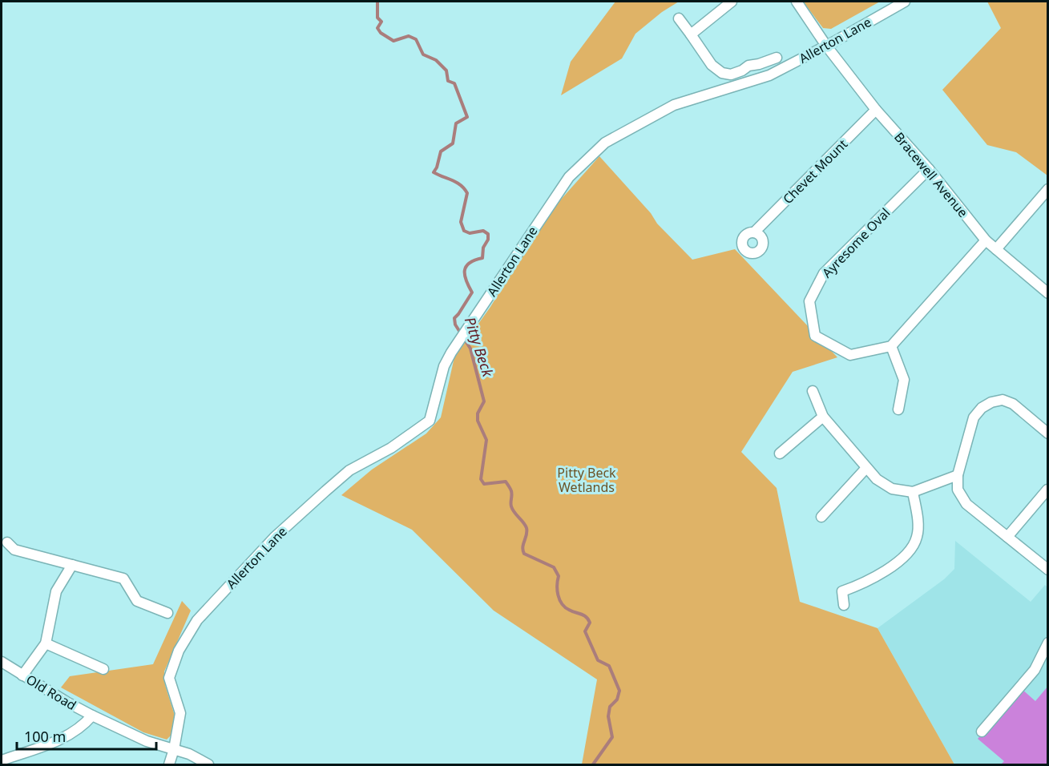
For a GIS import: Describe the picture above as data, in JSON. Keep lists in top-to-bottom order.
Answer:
{
  "streets": {
    "street": [
      "Allerton Lane",
      "Chevet Mount",
      "Bracewell Avenue",
      "Ayresome Oval",
      "Old Road"
    ]
  },
  "crossings": [
    ["Allerton Lane", "Bracewell Avenue"],
    ["Allerton Lane", "Old Road"],
    ["Chevet Mount", "Bracewell Avenue"],
    ["Bracewell Avenue", "Ayresome Oval"]
  ],
  "water": ["Pitty Beck"],
  "parks": ["Pitty Beck Wetlands"],
  "scale_bar": "100 m"
}
